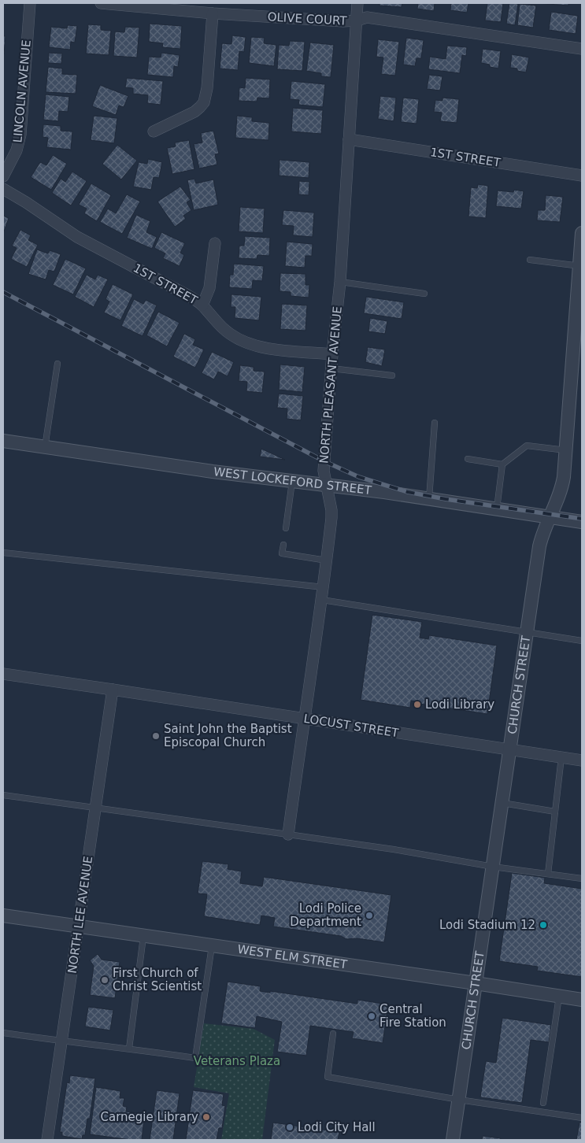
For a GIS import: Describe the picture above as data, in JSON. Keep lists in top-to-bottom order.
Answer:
{
  "streets": {
    "street": [
      "OLIVE COURT",
      "LINCOLN AVENUE",
      "1ST STREET",
      "NORTH PLEASANT AVENUE",
      "WEST LOCKEFORD STREET",
      "CHURCH STREET",
      "LOCUST STREET",
      "NORTH LEE AVENUE",
      "WEST ELM STREET"
    ]
  },
  "crossings": [
    ["OLIVE COURT", "NORTH PLEASANT AVENUE"],
    ["1ST STREET", "NORTH PLEASANT AVENUE"],
    ["NORTH PLEASANT AVENUE", "WEST LOCKEFORD STREET"],
    ["NORTH PLEASANT AVENUE", "LOCUST STREET"],
    ["WEST LOCKEFORD STREET", "CHURCH STREET"],
    ["CHURCH STREET", "LOCUST STREET"],
    ["CHURCH STREET", "WEST ELM STREET"],
    ["LOCUST STREET", "NORTH LEE AVENUE"],
    ["NORTH LEE AVENUE", "WEST ELM STREET"]
  ],
  "parks": ["Veterans Plaza"],
  "places": [
    "Lodi Library",
    "Saint John the Baptist Episcopal Church",
    "Lodi Police Department",
    "Lodi Stadium 12",
    "First Church of Christ Scientist",
    "Central Fire Station",
    "Carnegie Library",
    "Lodi City Hall"
  ]
}
